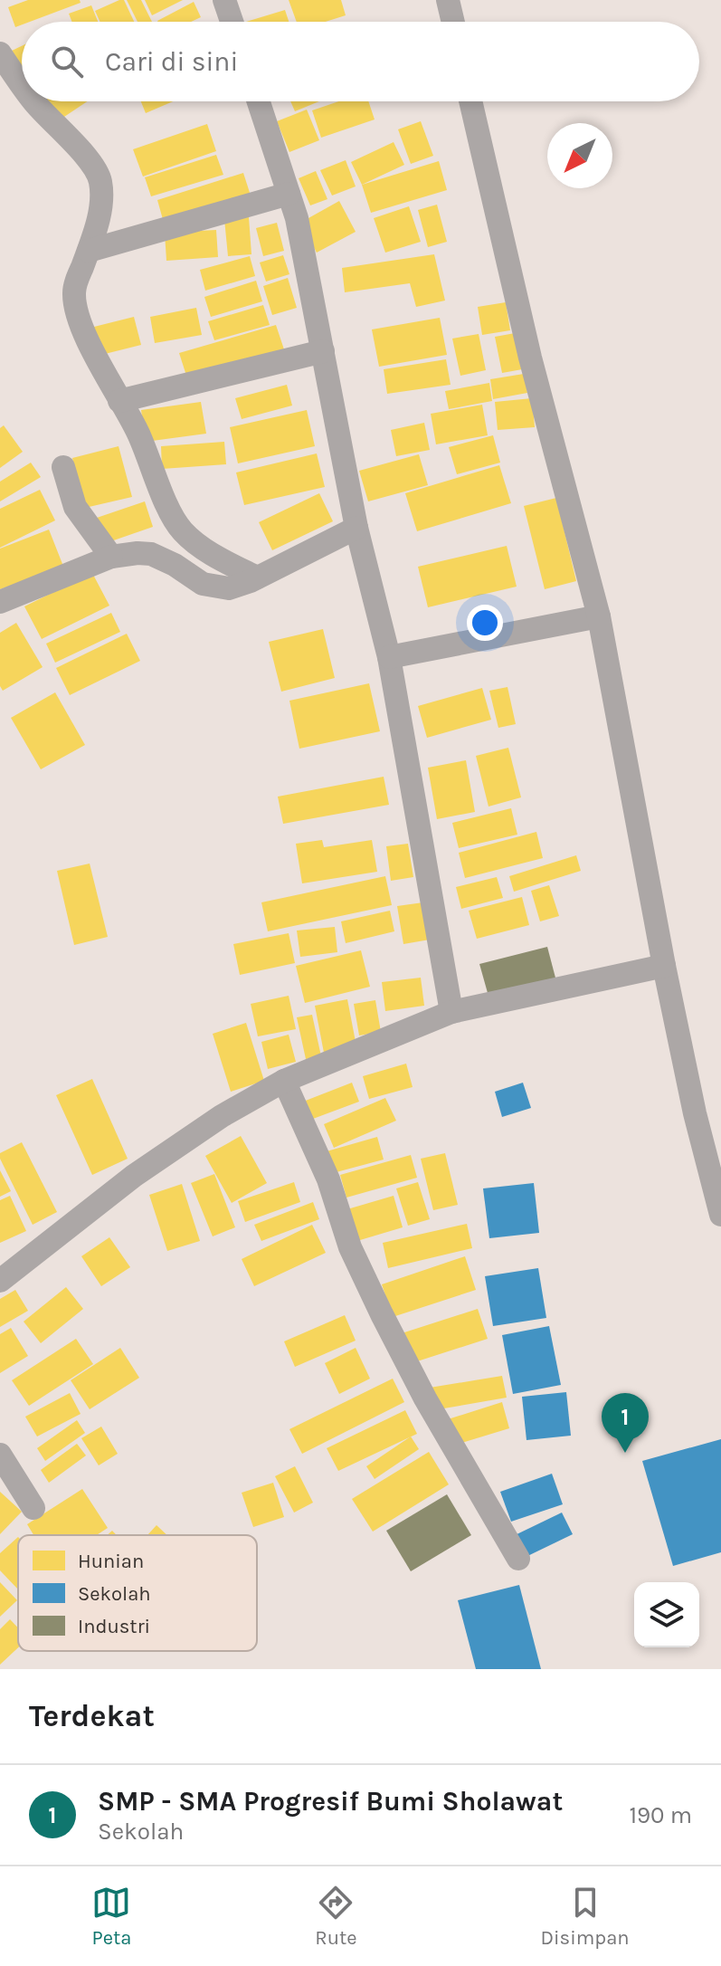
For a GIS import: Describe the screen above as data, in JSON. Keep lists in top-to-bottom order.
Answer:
{
  "legend": ["Hunian", "Sekolah", "Industri"],
  "north": "bottom left",
  "page": {
    "search": "Cari di sini",
    "pins": "1",
    "heading": "Terdekat",
    "list": [
      {
        "mark": "1",
        "name": "SMP - SMA Progresif Bumi Sholawat",
        "note": "Sekolah",
        "value": "190 m"
      }
    ],
    "nav": ["Peta", "Rute", "Disimpan"]
  }
}
